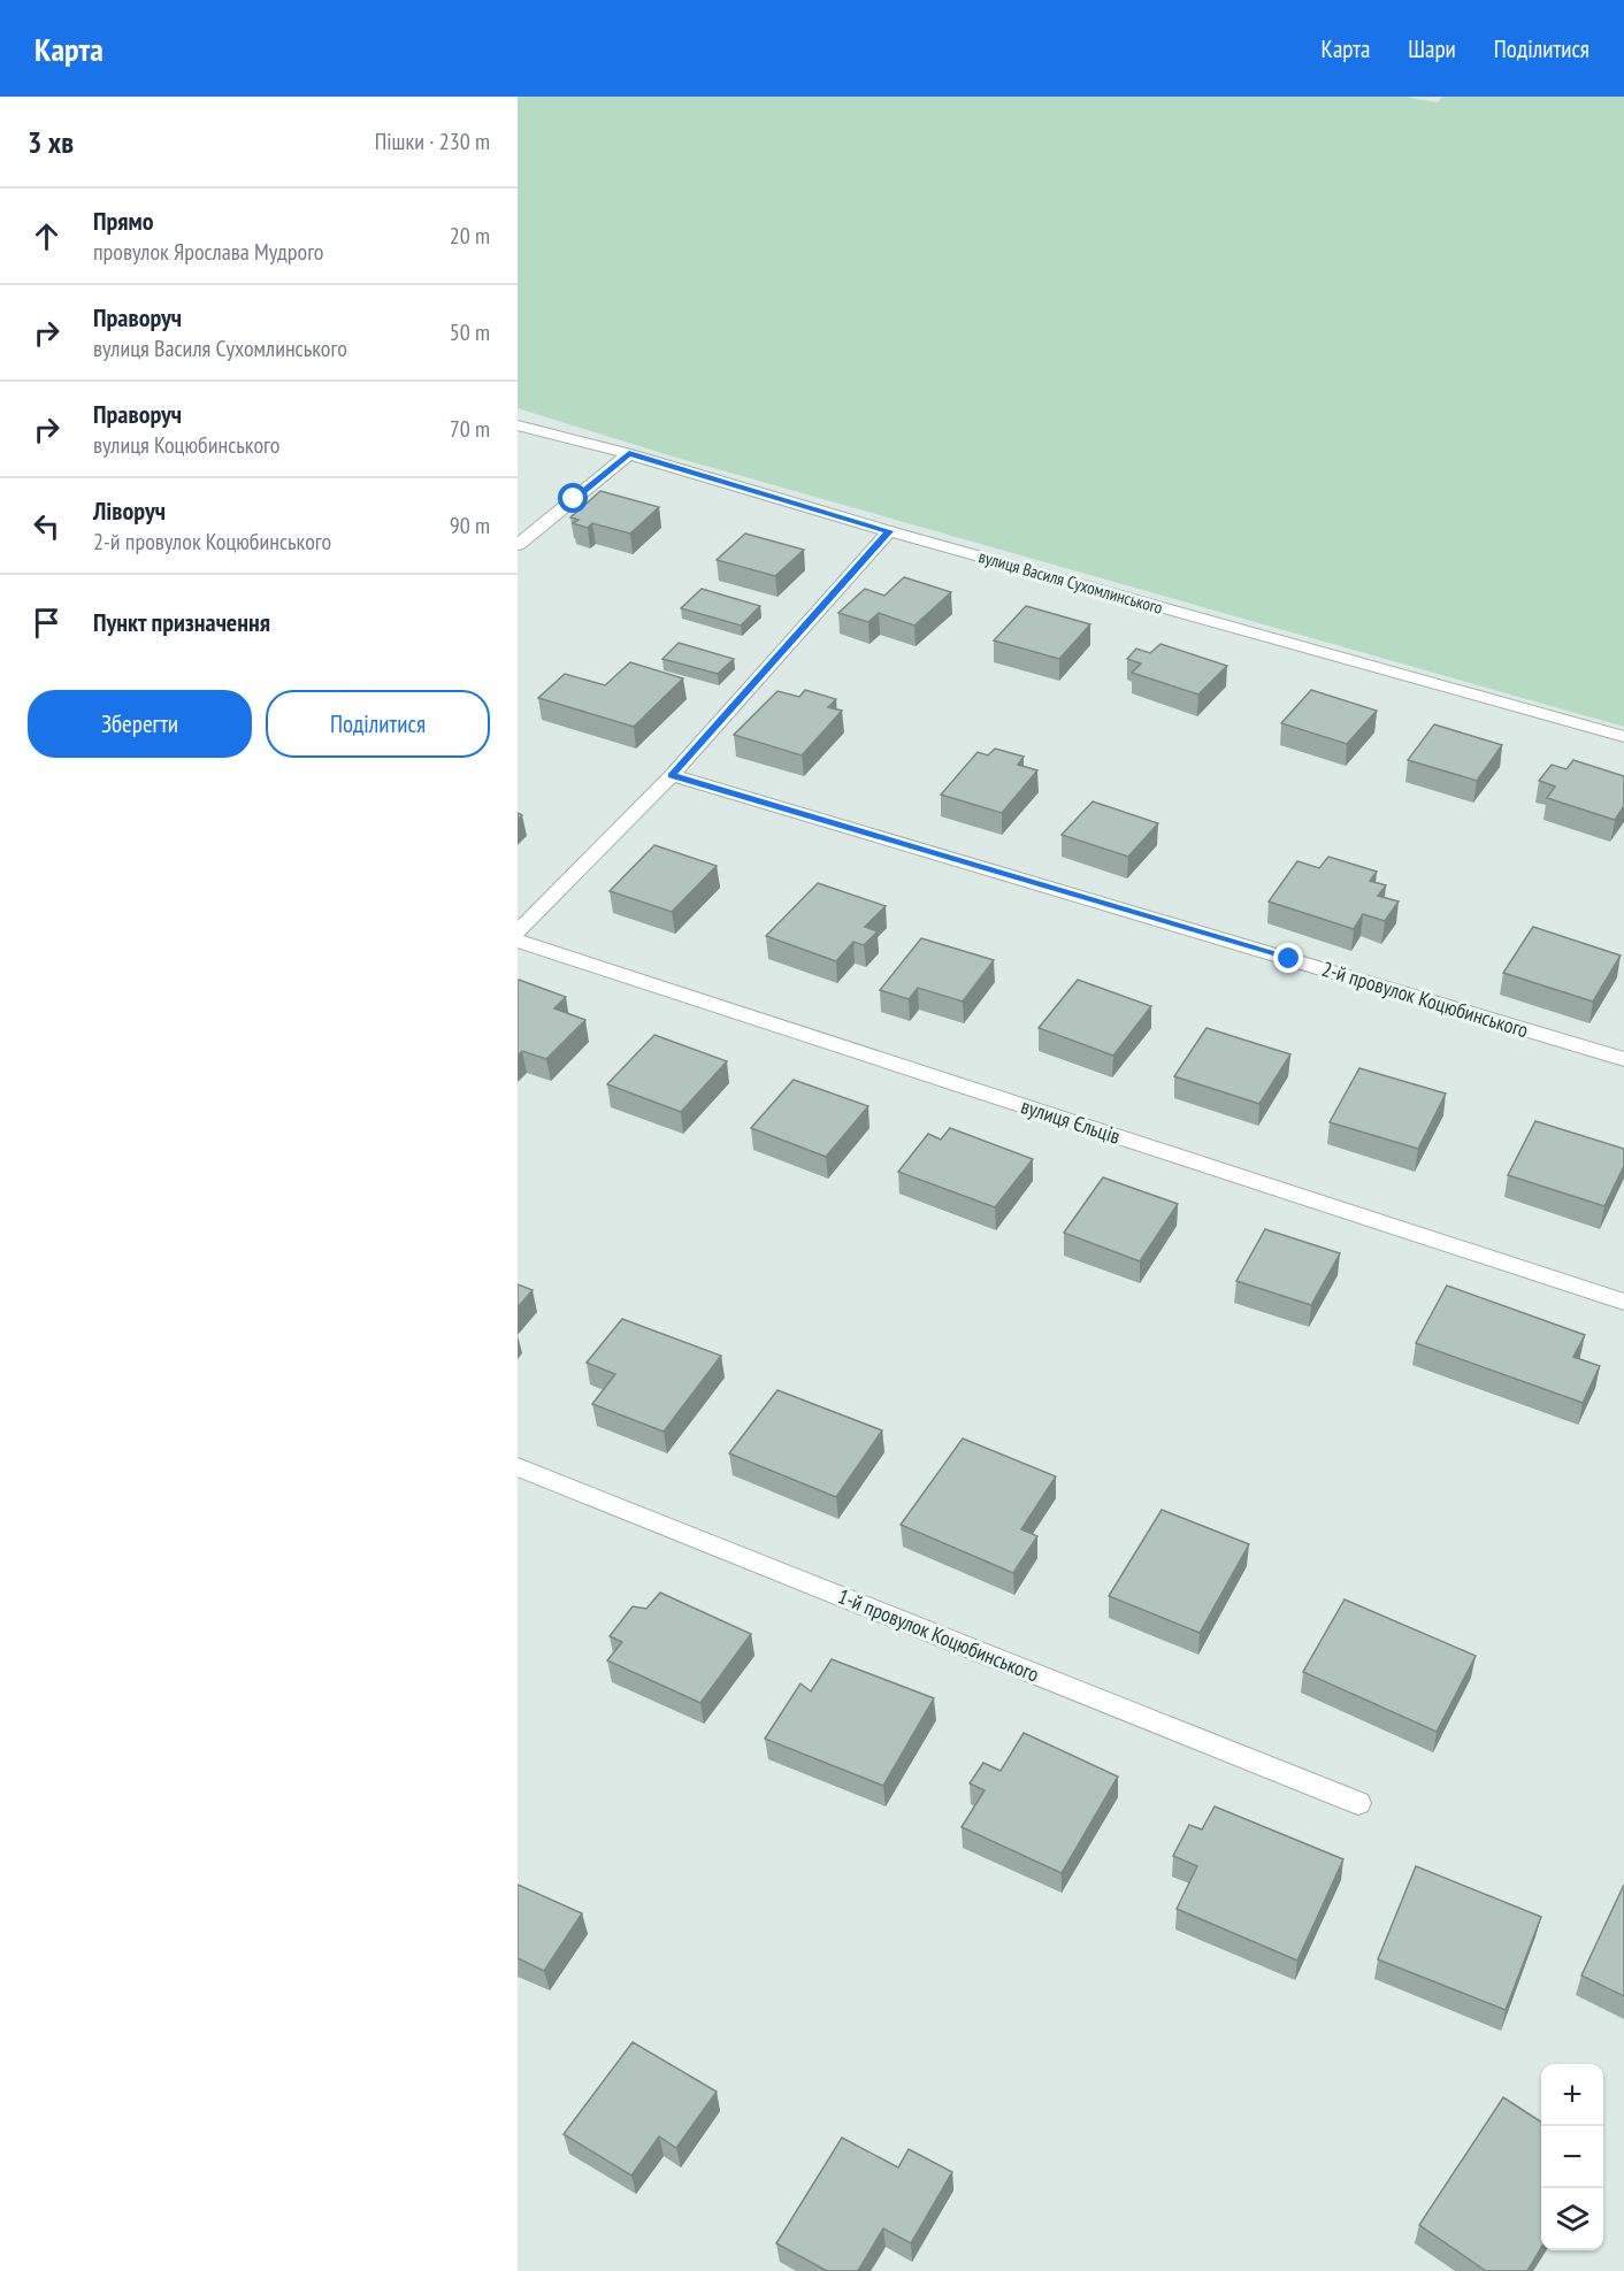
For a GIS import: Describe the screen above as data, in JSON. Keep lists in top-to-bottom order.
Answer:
{
  "streets": {
    "street": [
      "вулиця Василя Сухомлинського",
      "2-й провулок Коцюбинського",
      "вулиця Єльців",
      "1-й провулок Коцюбинського"
    ]
  },
  "page": {
    "header": "Карта",
    "nav": ["Карта", "Шари", "Поділитися"],
    "heading": ["3 хв", "Пішки · 230 m"],
    "list": [
      ["Прямо", "провулок Ярослава Мудрого", "20 m"],
      ["Праворуч", "вулиця Василя Сухомлинського", "50 m"],
      ["Праворуч", "вулиця Коцюбинського", "70 m"],
      ["Ліворуч", "2-й провулок Коцюбинського", "90 m"],
      "Пункт призначення"
    ],
    "buttons": ["Зберегти", "Поділитися"],
    "map_buttons": ["+", "−"]
  }
}
